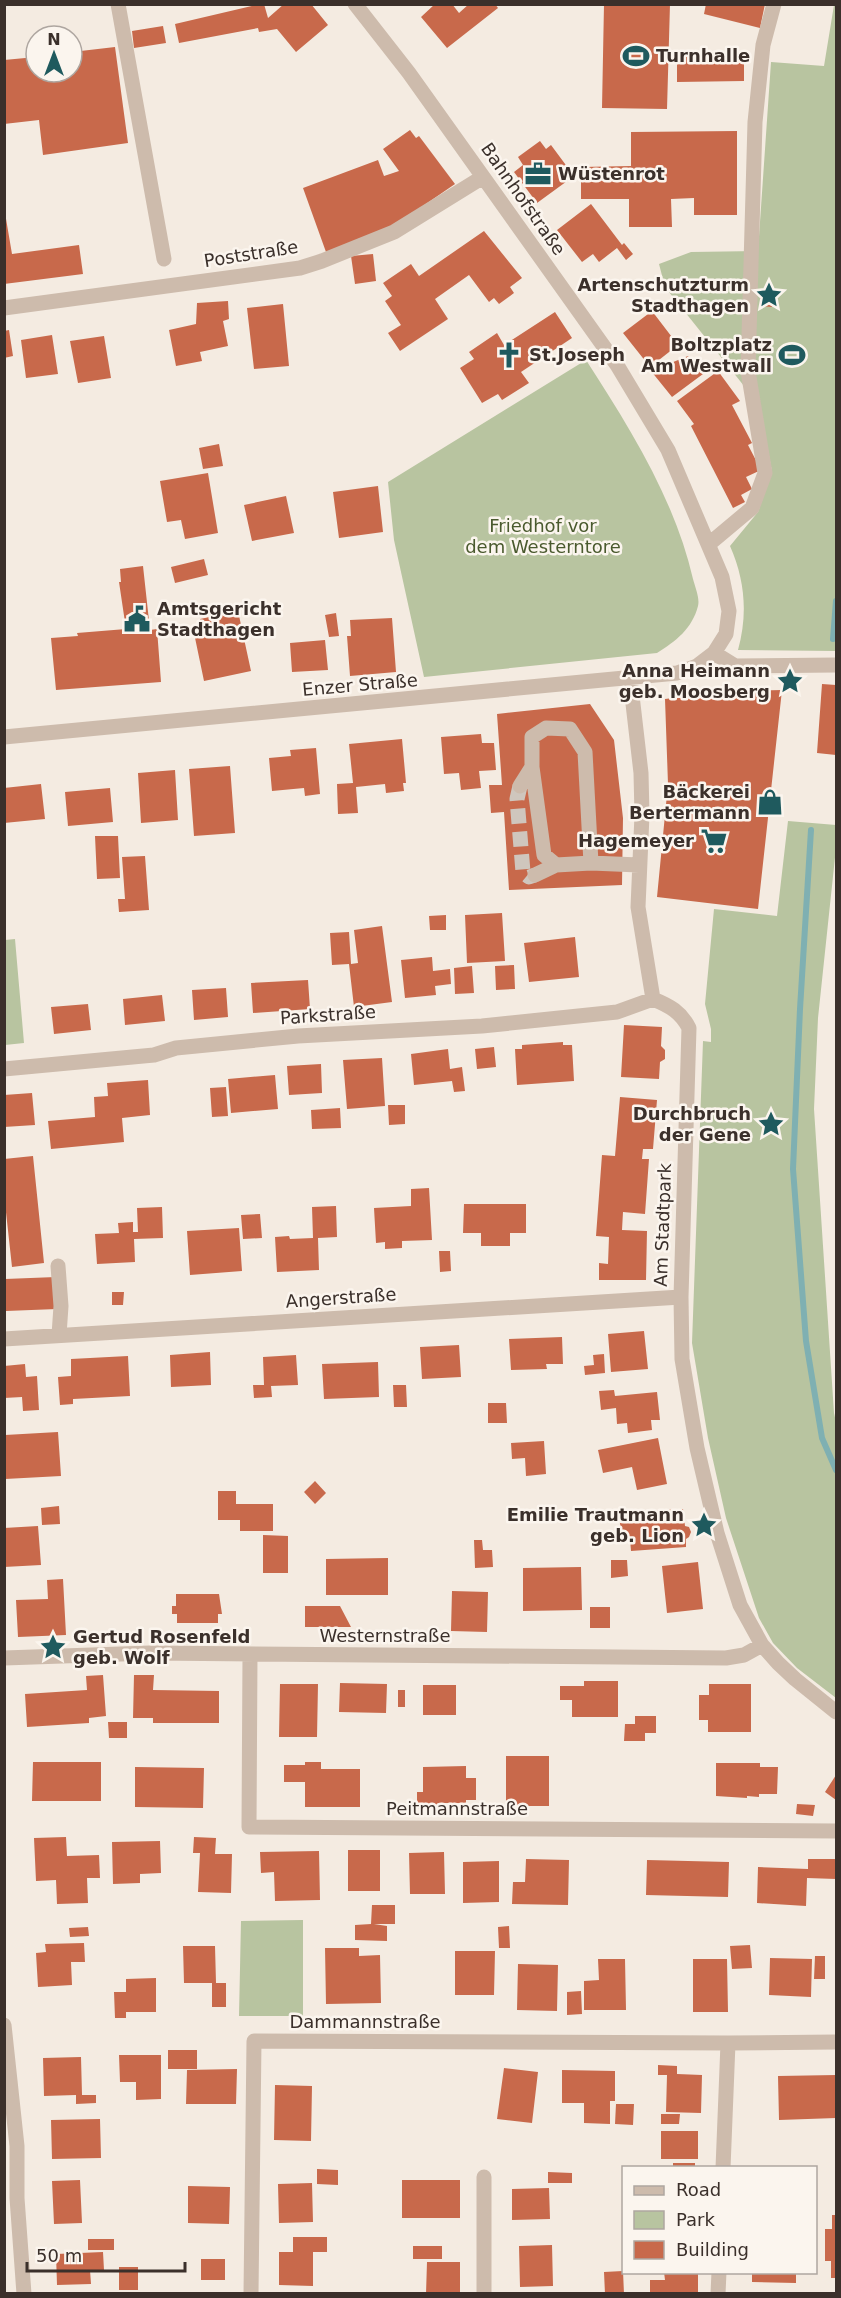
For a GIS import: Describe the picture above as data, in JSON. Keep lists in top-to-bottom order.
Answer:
{
  "streets": {
    "street": [
      "Bahnhofstraße",
      "Poststraße",
      "Enzer Straße",
      "Parkstraße",
      "Am Stadtpark",
      "Angerstraße",
      "Westernstraße",
      "Peitmannstraße",
      "Dammannstraße"
    ]
  },
  "crossings": [
    ["Bahnhofstraße", "Poststraße"],
    ["Bahnhofstraße", "Enzer Straße"],
    ["Parkstraße", "Am Stadtpark"],
    ["Am Stadtpark", "Angerstraße"],
    ["Am Stadtpark", "Westernstraße"],
    ["Westernstraße", "Peitmannstraße"]
  ],
  "parks": ["Friedhof vor dem Westerntore"],
  "places": {
    "sports": ["Turnhalle", "Boltzplatz Am Westwall"],
    "office": ["Wüstenrot"],
    "place": [
      "Artenschutzturm Stadthagen",
      "Anna Heimann geb. Moosberg",
      "Durchbruch der Gene",
      "Emilie Trautmann geb. Lion",
      "Gertud Rosenfeld geb. Wolf"
    ],
    "church": ["St.Joseph"],
    "public building": ["Amtsgericht Stadthagen"],
    "shop": ["Bäckerei Bertermann"],
    "supermarket": ["Hagemeyer"]
  },
  "legend": ["Road", "Park", "Building"],
  "scale_bar": "50 m",
  "north": "top"
}
